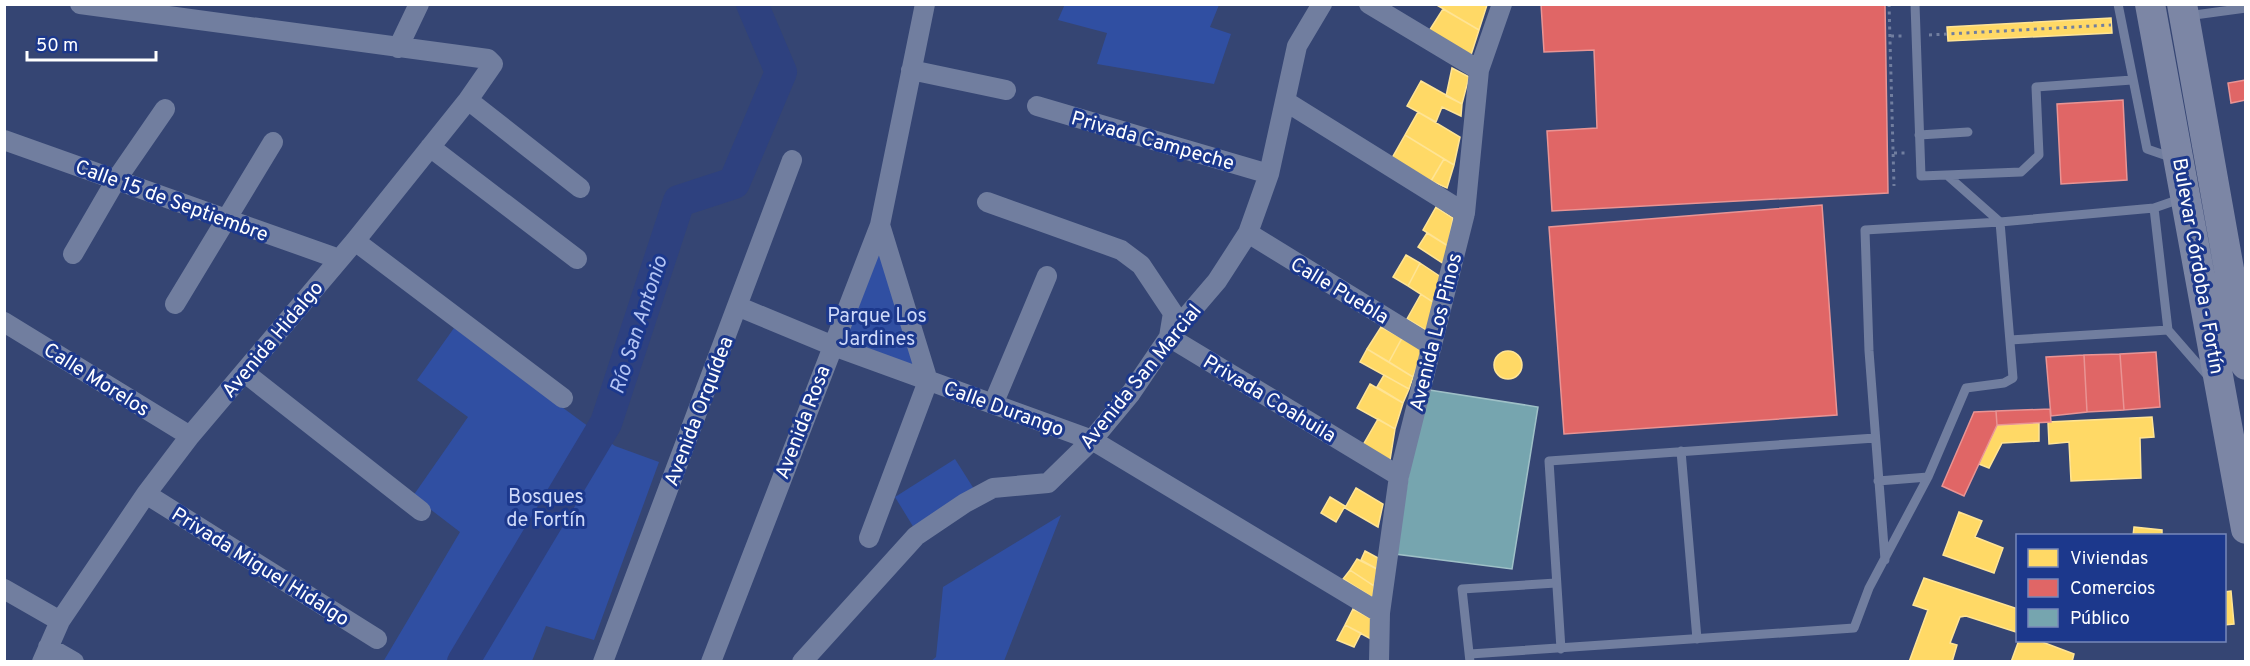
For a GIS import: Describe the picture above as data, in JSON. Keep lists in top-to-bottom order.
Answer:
{
  "streets": {
    "main road": ["Bulevar Córdoba - Fortín"],
    "street": [
      "Privada Campeche",
      "Calle 15 de Septiembre",
      "Calle Puebla",
      "Avenida Los Pinos",
      "Avenida Hidalgo",
      "Avenida San Marcial",
      "Calle Morelos",
      "Privada Coahuila",
      "Calle Durango",
      "Avenida Orquídea",
      "Avenida Rosa",
      "Privada Miguel Hidalgo"
    ]
  },
  "crossings": [
    ["Privada Campeche", "Avenida San Marcial"],
    ["Calle 15 de Septiembre", "Avenida Hidalgo"],
    ["Calle Puebla", "Avenida Los Pinos"],
    ["Calle Puebla", "Avenida San Marcial"],
    ["Avenida Los Pinos", "Privada Coahuila"],
    ["Avenida Los Pinos", "Calle Durango"],
    ["Avenida Hidalgo", "Calle Morelos"],
    ["Avenida Hidalgo", "Privada Miguel Hidalgo"],
    ["Avenida San Marcial", "Privada Coahuila"],
    ["Avenida San Marcial", "Calle Durango"],
    ["Calle Durango", "Avenida Orquídea"],
    ["Calle Durango", "Avenida Rosa"]
  ],
  "water": ["Río San Antonio"],
  "parks": ["Parque Los Jardines", "Bosques de Fortín"],
  "legend": ["Viviendas", "Comercios", "Público"],
  "scale_bar": "50 m"
}
